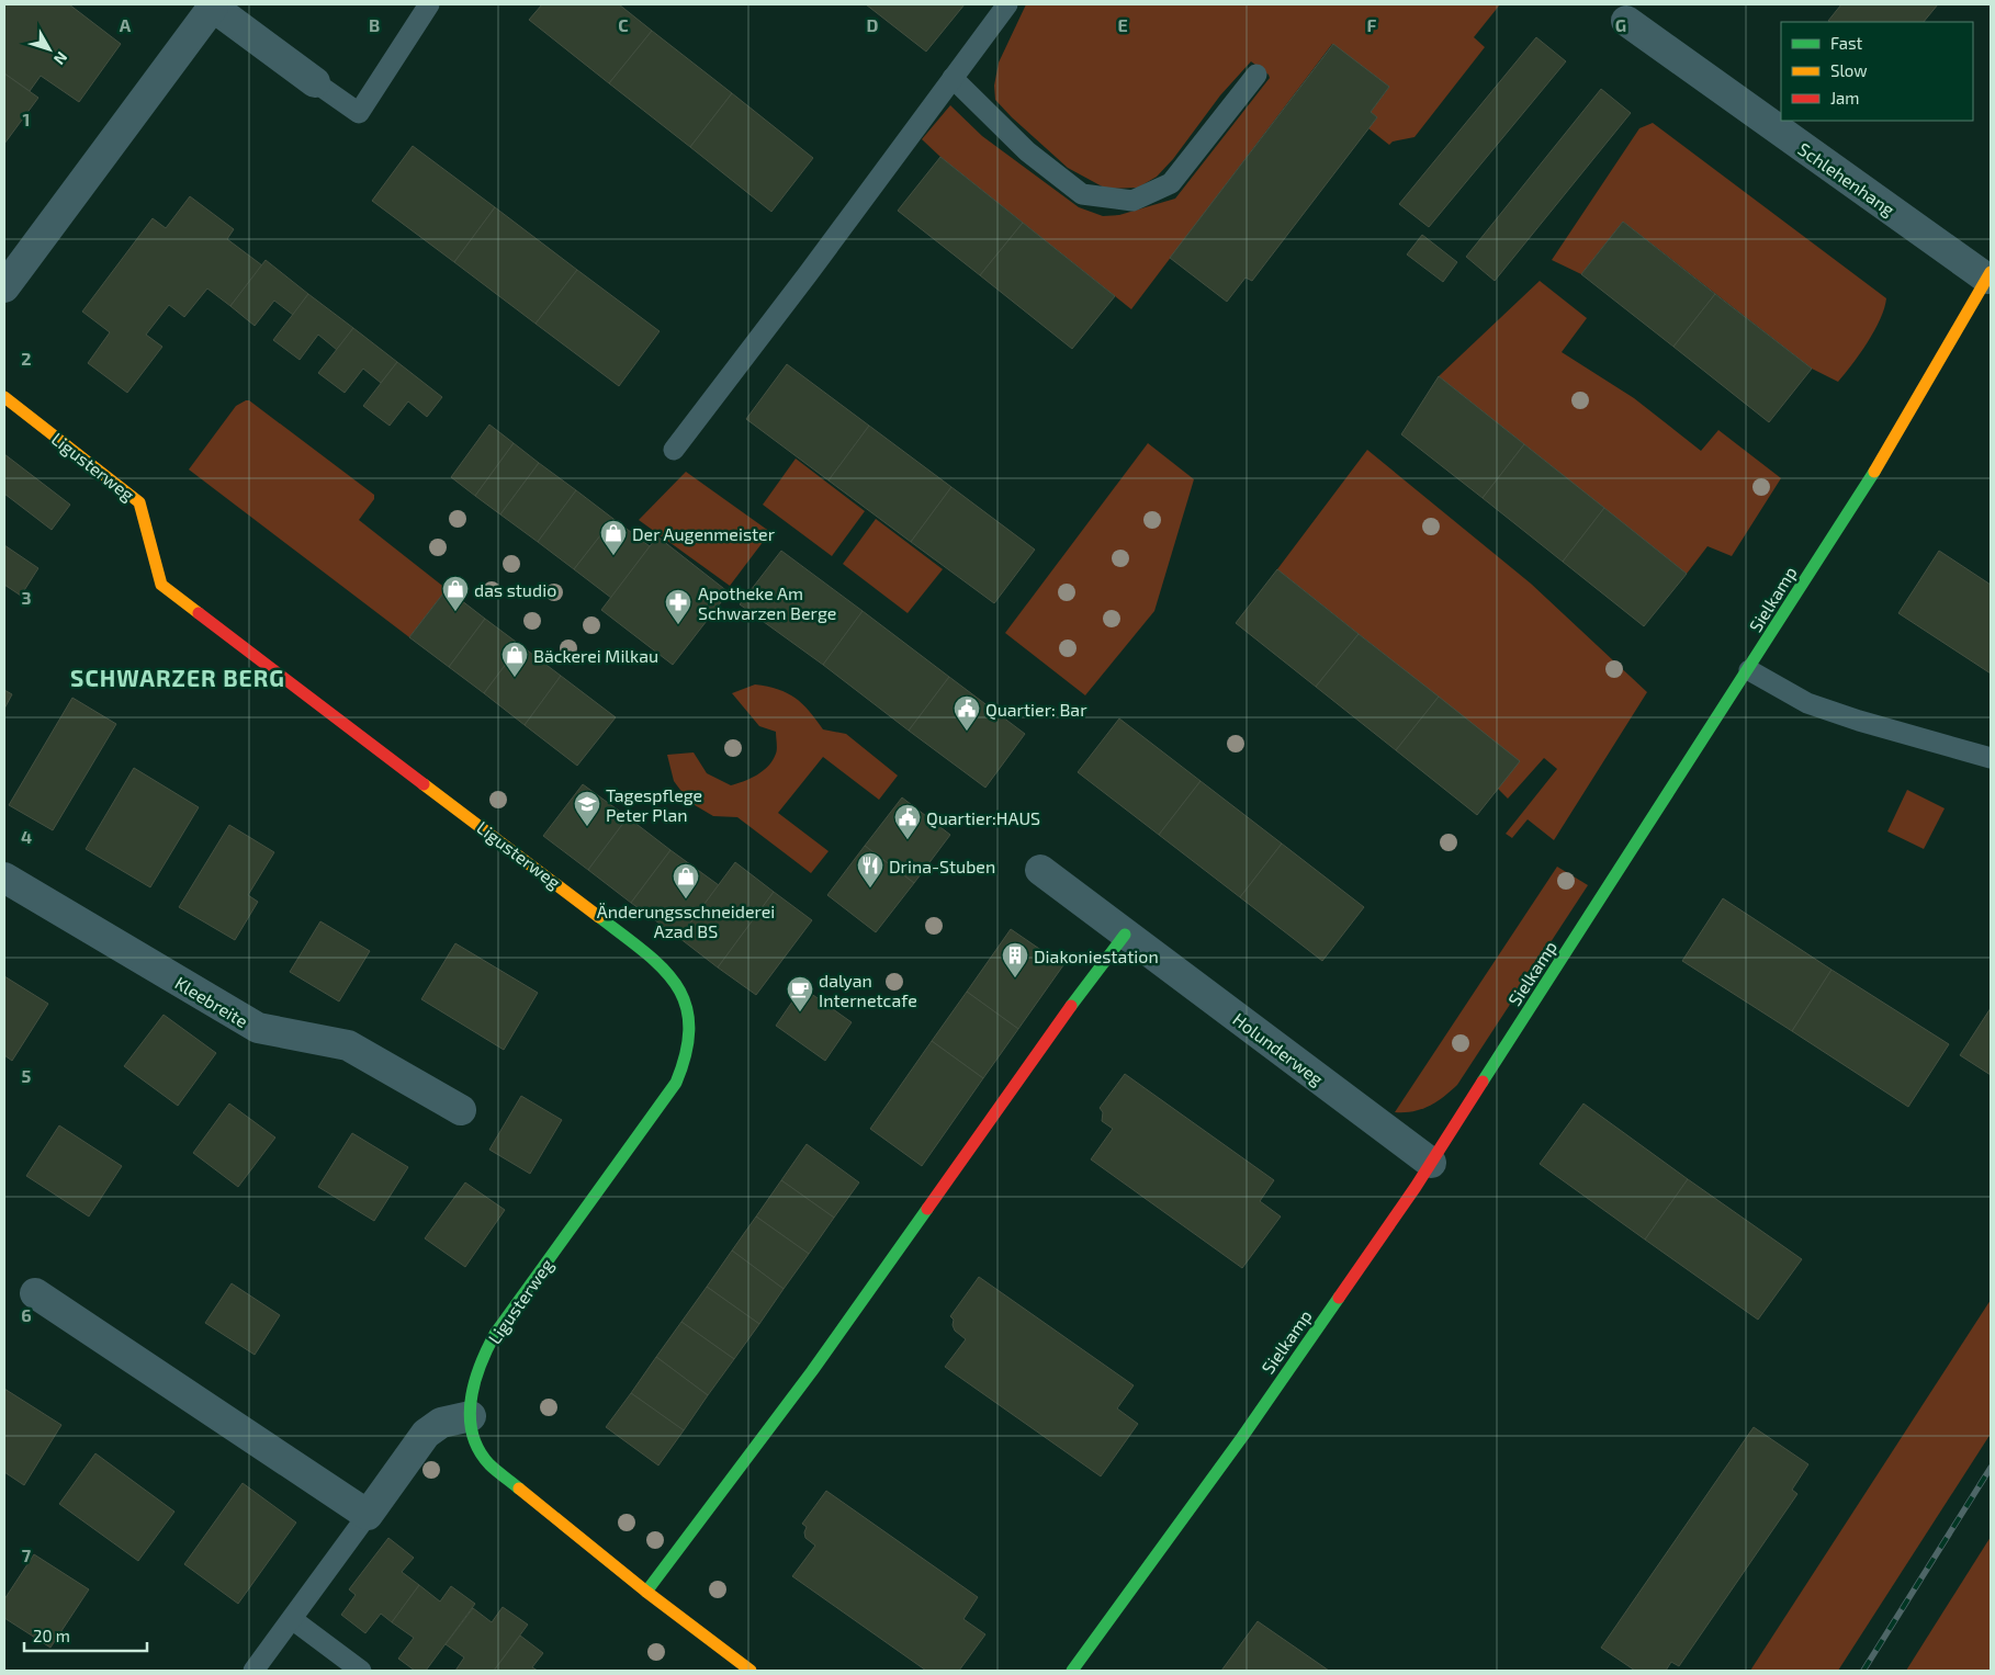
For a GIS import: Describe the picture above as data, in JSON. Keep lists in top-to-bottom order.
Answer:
{
  "streets": {
    "street": [
      "Schlehenhang",
      "Ligusterweg",
      "Sielkamp",
      "Kleebreite",
      "Holunderweg"
    ]
  },
  "crossings": [
    ["Schlehenhang", "Sielkamp"],
    ["Sielkamp", "Holunderweg"]
  ],
  "districts": ["SCHWARZER BERG"],
  "places": {
    "shop": [
      "Der Augenmeister",
      "das studio",
      "Bäckerei Milkau",
      "Änderungsschneiderei Azad BS"
    ],
    "pharmacy": ["Apotheke Am Schwarzen Berge"],
    "public building": ["Quartier: Bar", "Quartier:HAUS"],
    "school or university": ["Tagespflege Peter Plan"],
    "restaurant": ["Drina-Stuben"],
    "building": ["Diakoniestation"],
    "cafe": ["dalyan Internetcafe"]
  },
  "legend": ["Fast", "Slow", "Jam"],
  "scale_bar": "20 m",
  "north": "bottom right",
  "grid": {
    "columns": [
      "A",
      "B",
      "C",
      "D",
      "E",
      "F",
      "G"
    ],
    "rows": [
      "1",
      "2",
      "3",
      "4",
      "5",
      "6",
      "7"
    ]
  }
}
